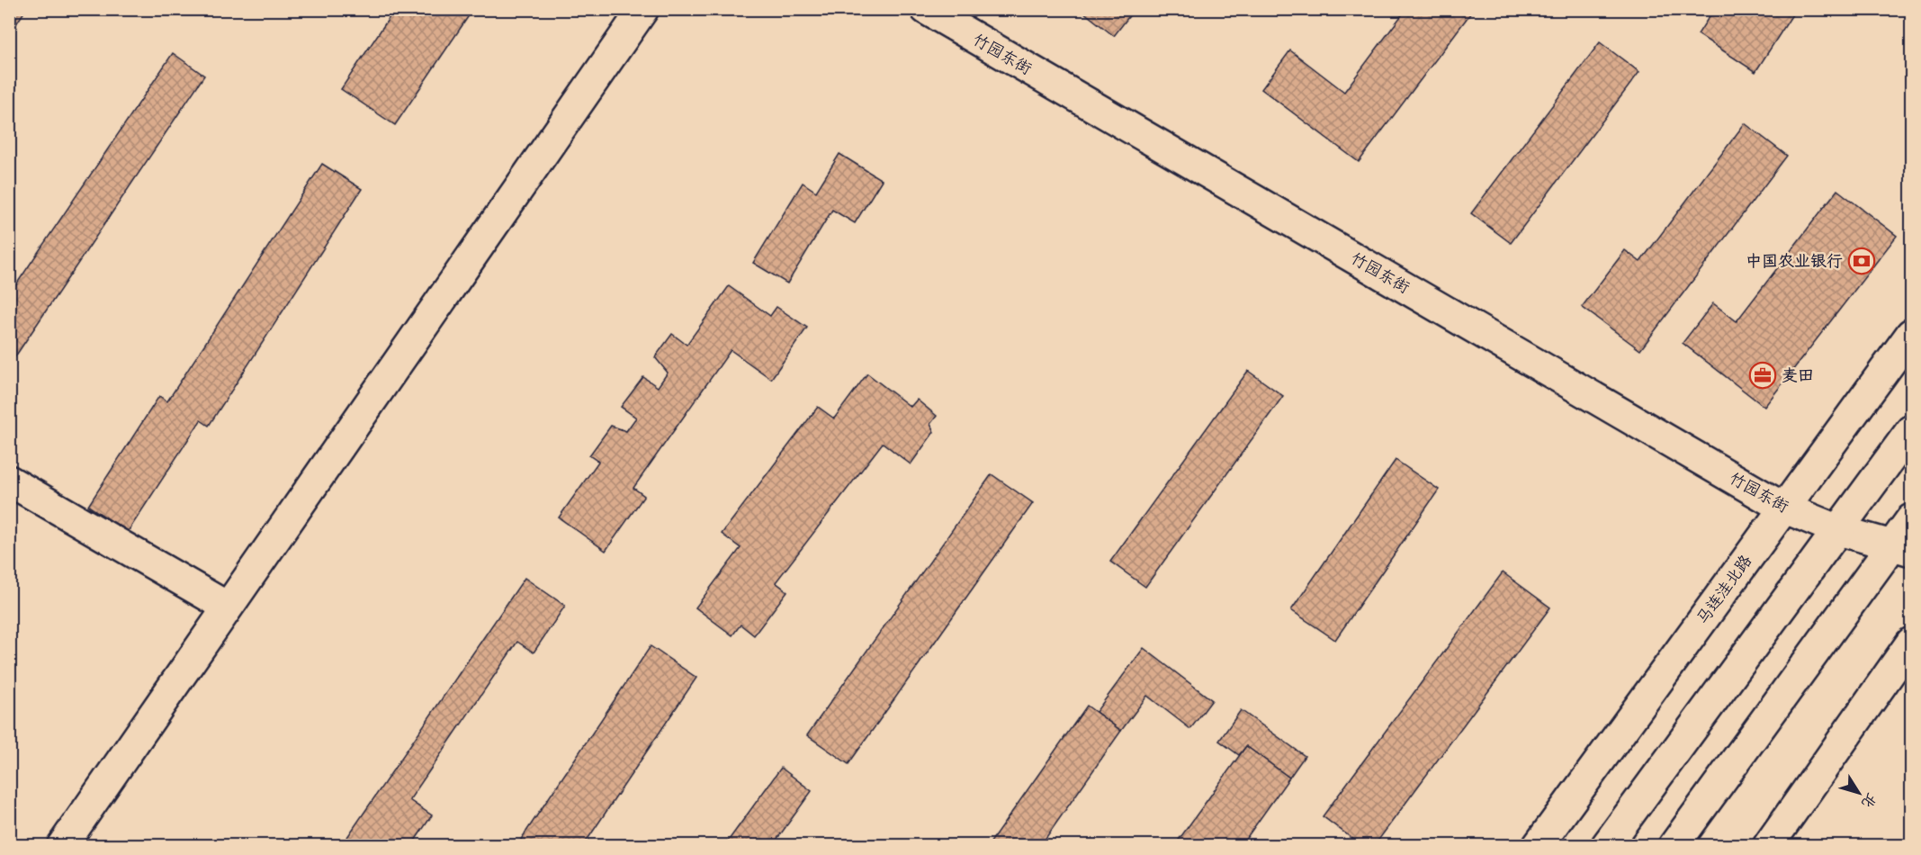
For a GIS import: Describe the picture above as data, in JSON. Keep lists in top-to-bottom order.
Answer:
{
  "streets": {
    "street": ["竹园东街", "马连洼北路"]
  },
  "crossings": [
    ["竹园东街", "马连洼北路"]
  ],
  "places": {
    "bank": ["中国农业银行"],
    "office": ["麦田"]
  },
  "north": "bottom right"
}
